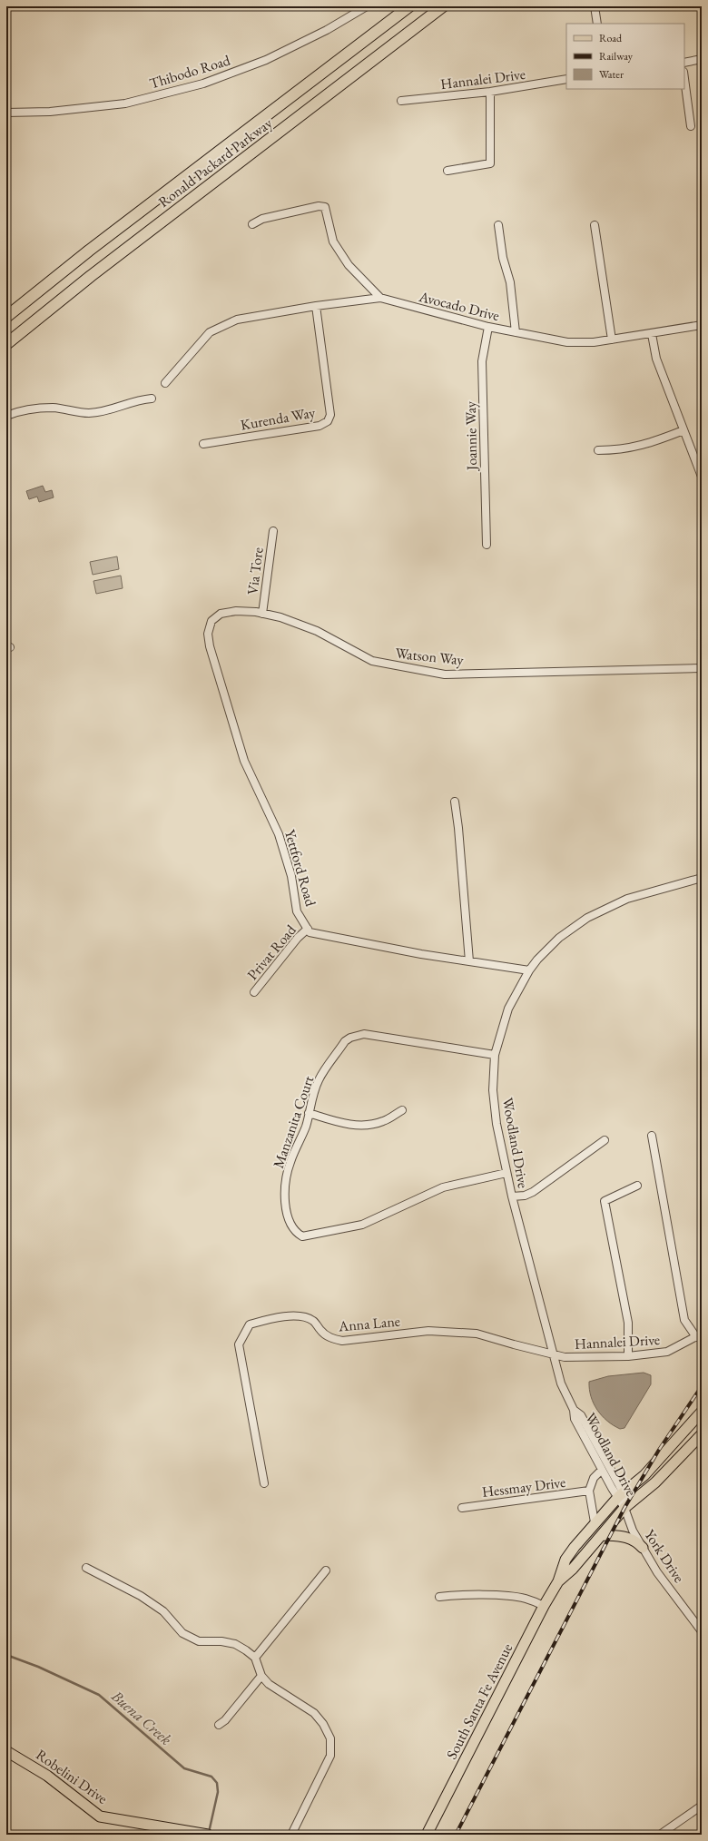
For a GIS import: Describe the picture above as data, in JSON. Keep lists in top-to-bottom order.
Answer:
{
  "streets": {
    "highway": ["Ronald Packard Parkway"],
    "main road": ["South Santa Fe Avenue", "Robelini Drive"],
    "street": [
      "Thibodo Road",
      "Hannalei Drive",
      "Avocado Drive",
      "Kurenda Way",
      "Joannie Way",
      "Via Tore",
      "Watson Way",
      "Yettford Road",
      "Privat Road",
      "Manzanita Court",
      "Woodland Drive",
      "Anna Lane",
      "Hessmay Drive",
      "York Drive"
    ]
  },
  "crossings": [
    ["Hannalei Drive", "Woodland Drive"],
    ["Hannalei Drive", "Anna Lane"],
    ["Avocado Drive", "Kurenda Way"],
    ["Avocado Drive", "Joannie Way"],
    ["Via Tore", "Watson Way"],
    ["Watson Way", "Yettford Road"],
    ["Yettford Road", "Privat Road"],
    ["Yettford Road", "Woodland Drive"],
    ["Manzanita Court", "Woodland Drive"],
    ["Woodland Drive", "Anna Lane"],
    ["Woodland Drive", "York Drive"],
    ["Woodland Drive", "South Santa Fe Avenue"],
    ["York Drive", "South Santa Fe Avenue"]
  ],
  "water": ["Buena Creek"],
  "legend": ["Road", "Railway", "Water"]
}
